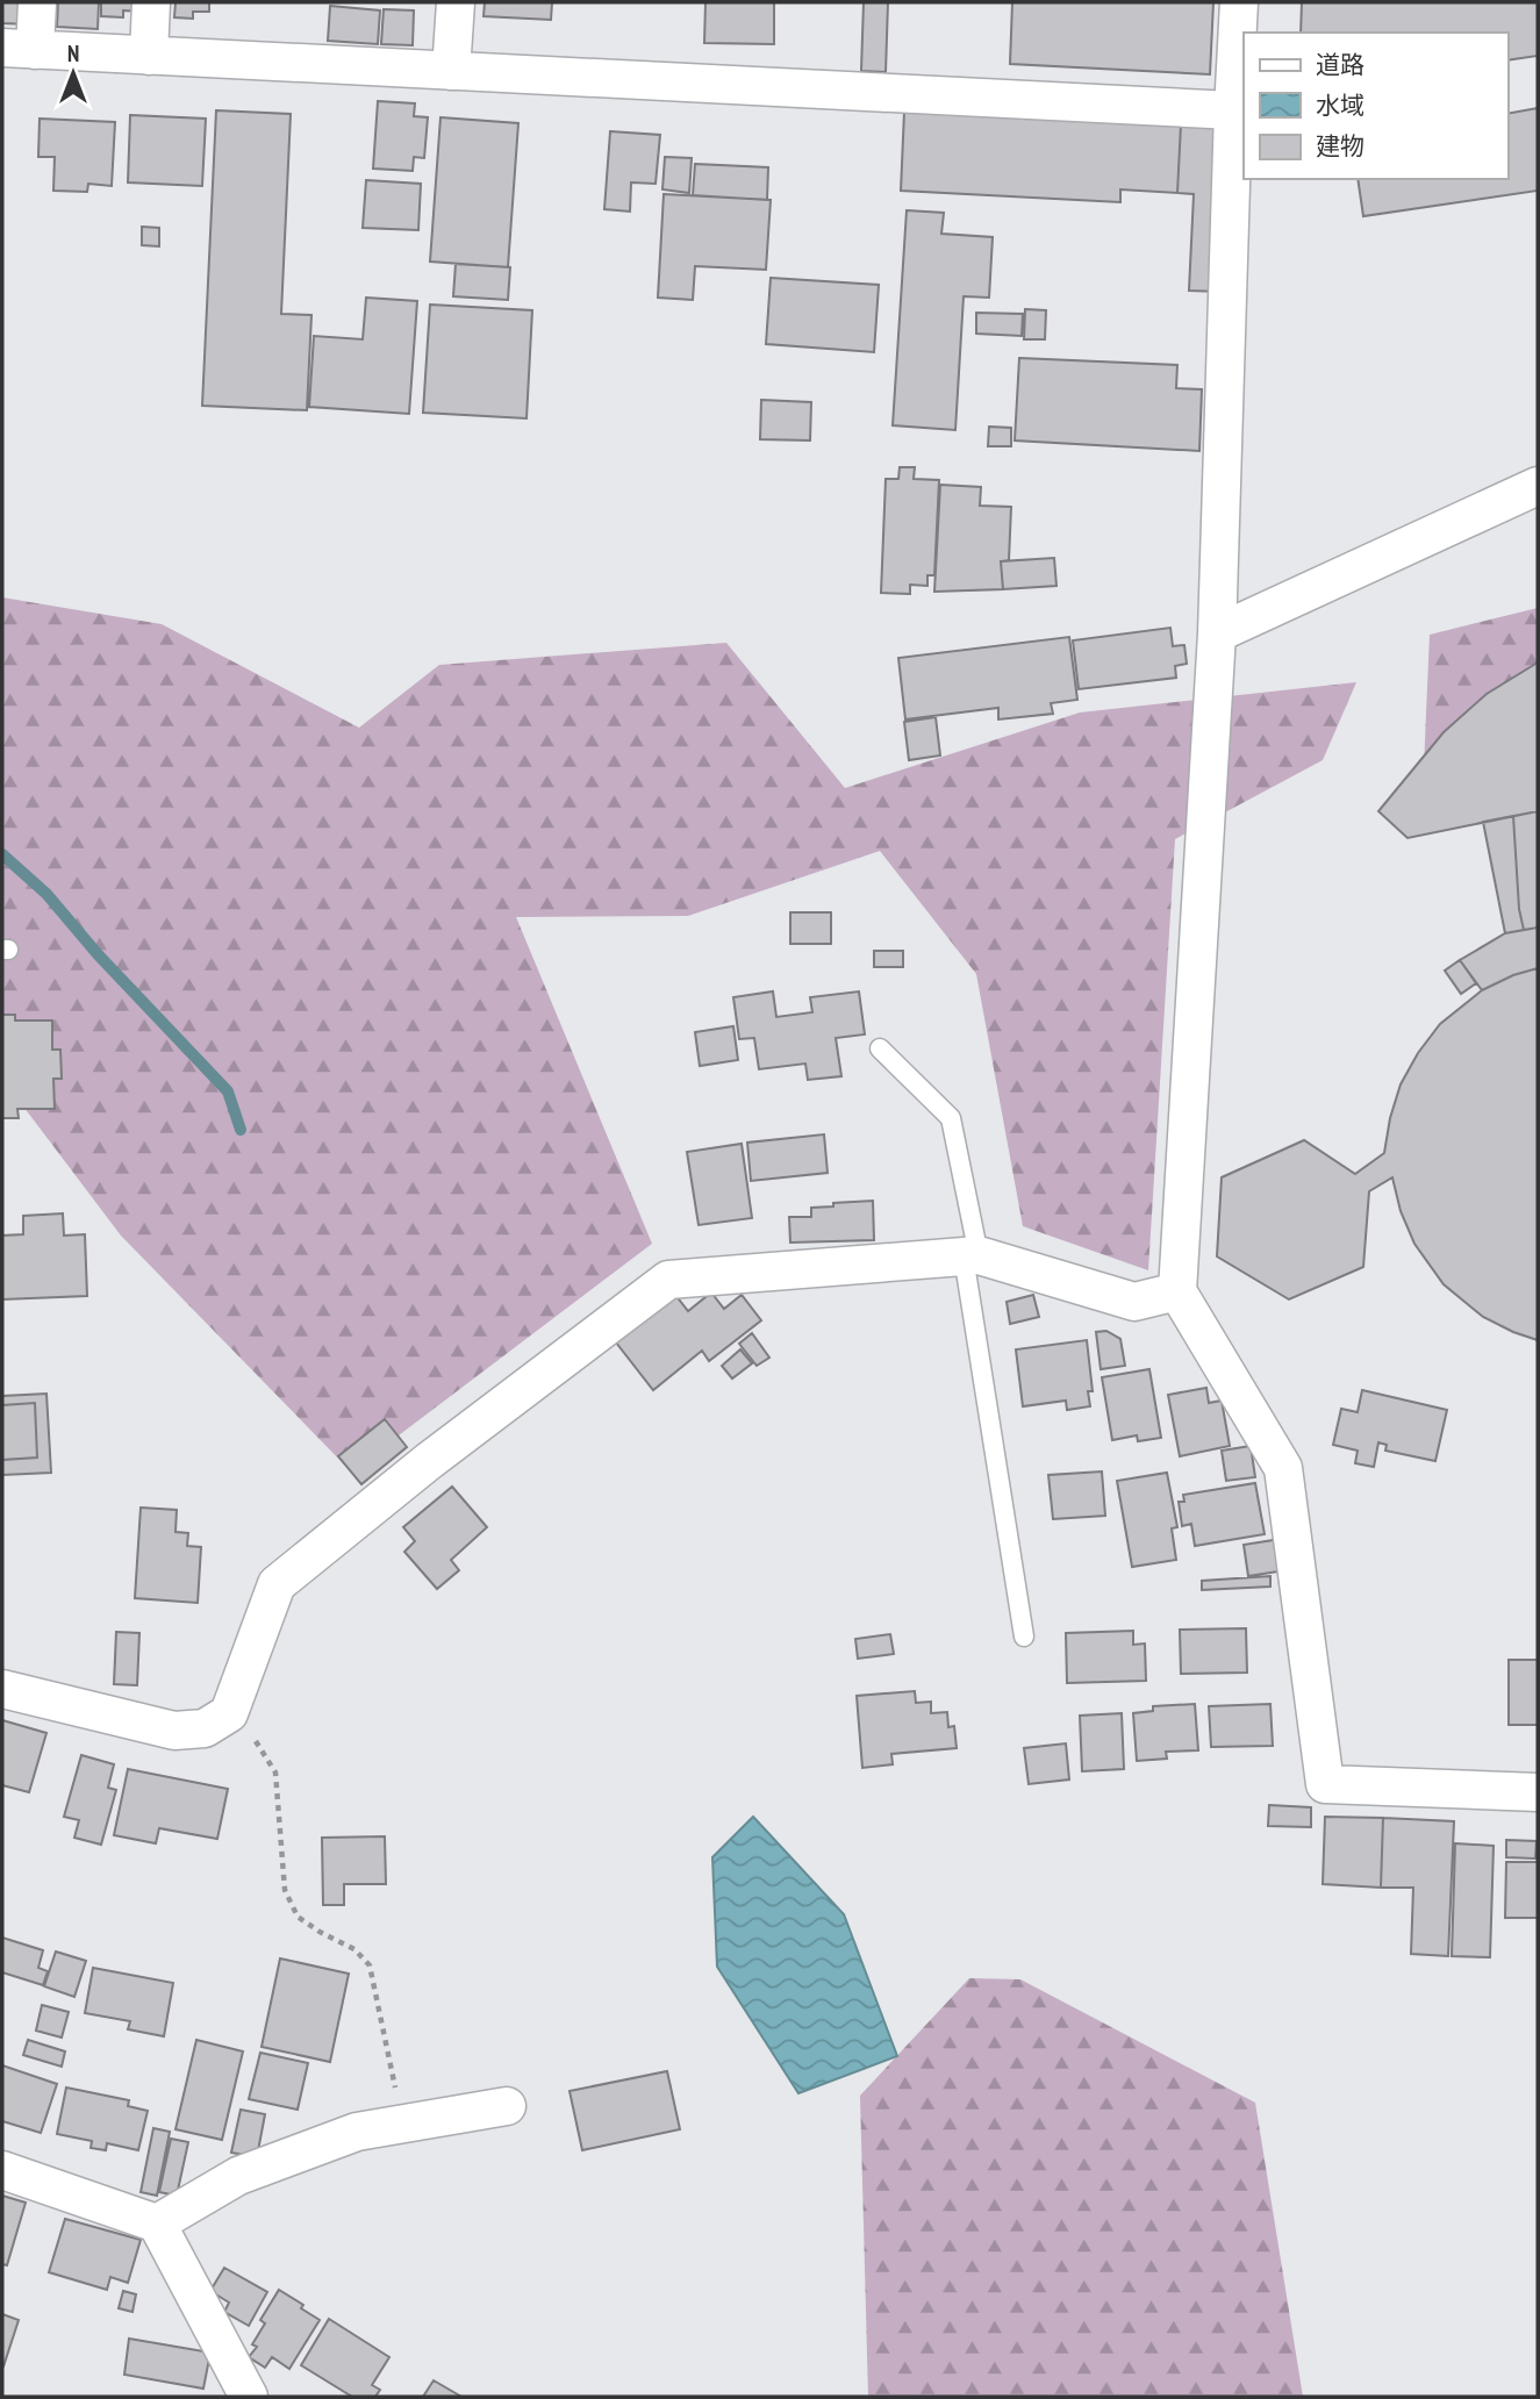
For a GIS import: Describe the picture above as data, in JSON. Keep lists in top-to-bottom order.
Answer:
{
  "legend": ["道路", "水域", "建物"],
  "north": "top"
}
